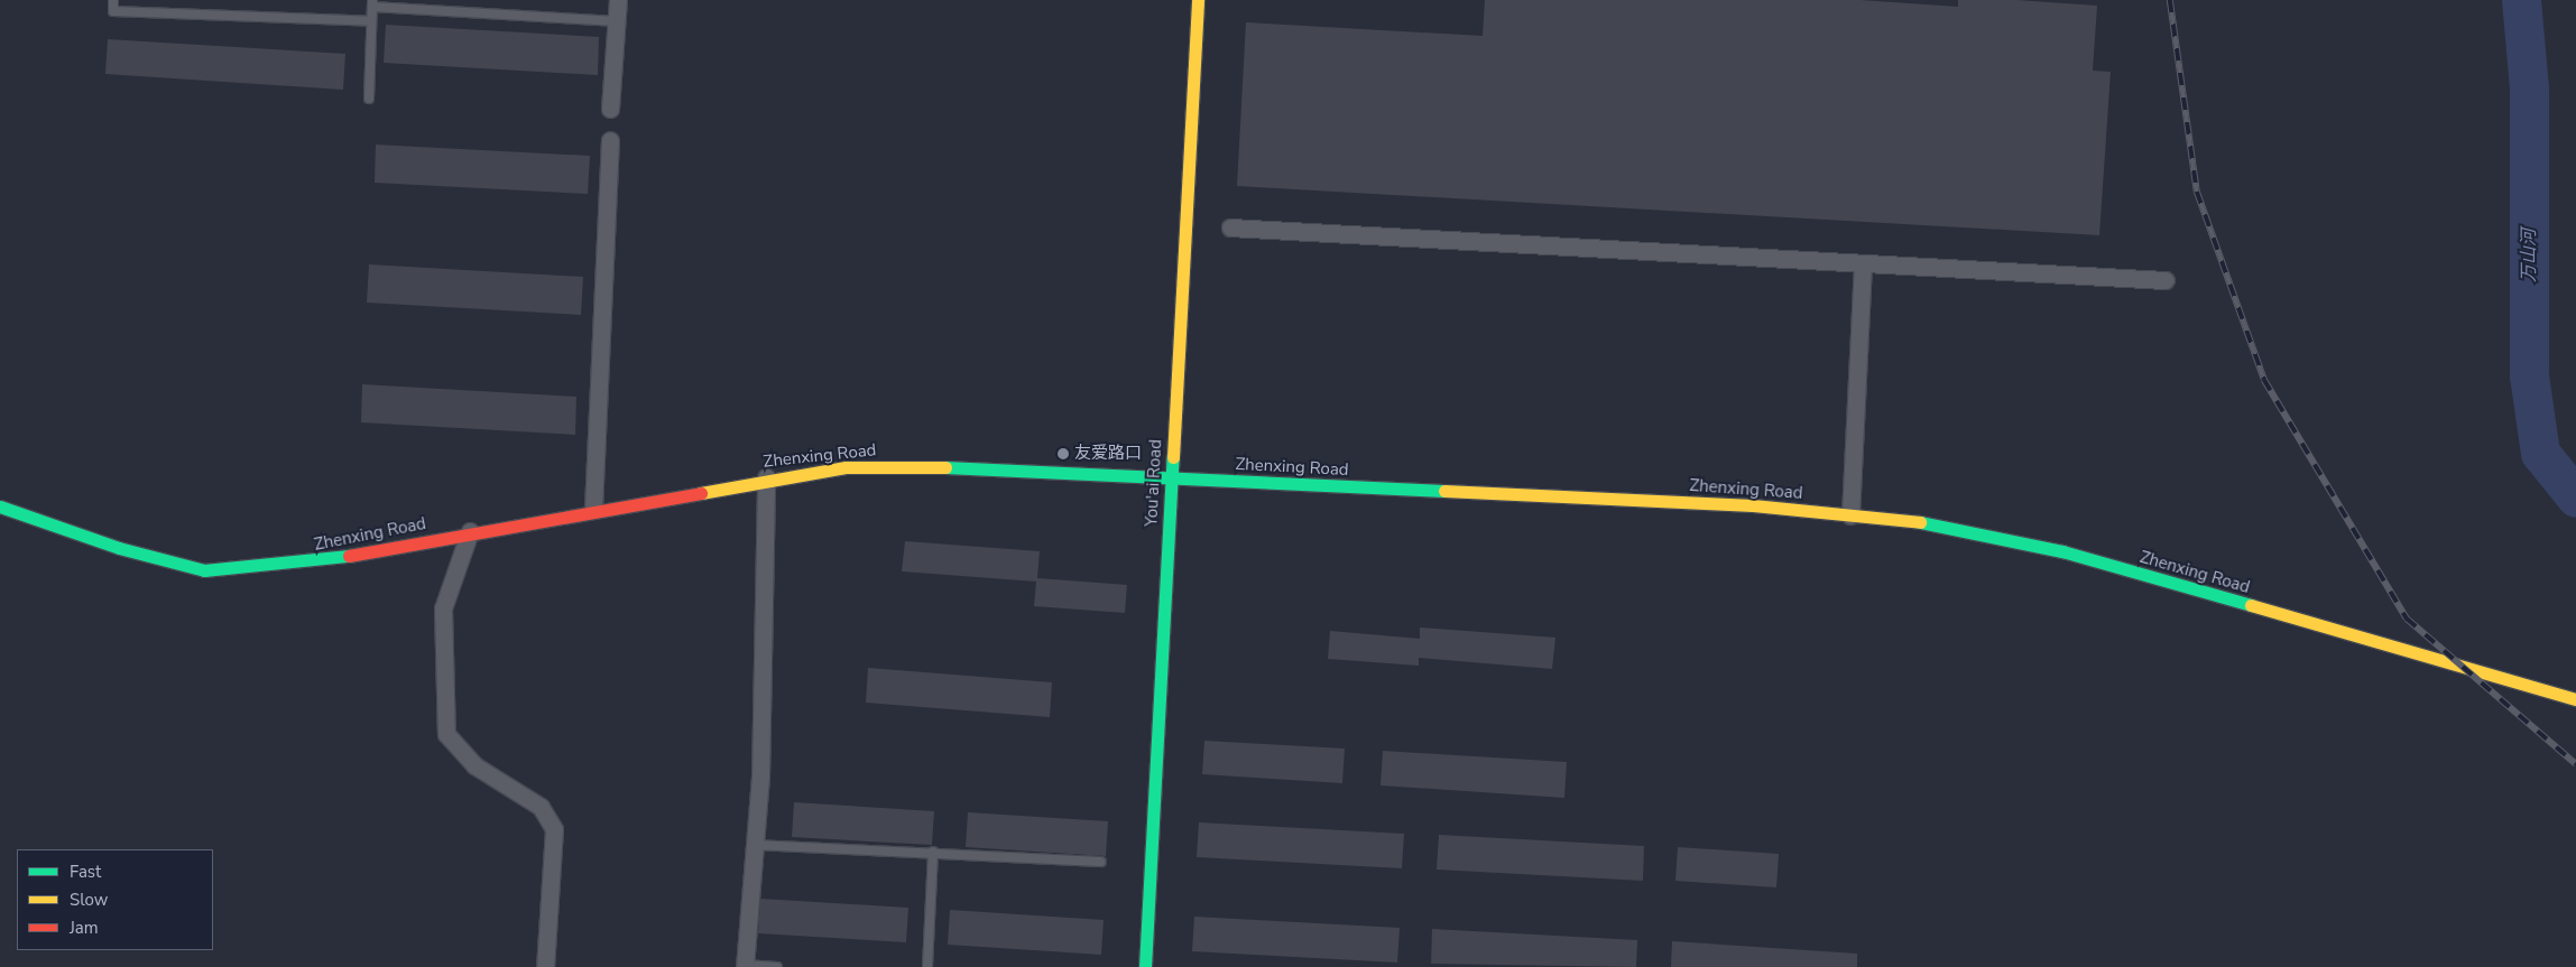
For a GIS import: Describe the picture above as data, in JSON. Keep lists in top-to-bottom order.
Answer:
{
  "streets": {
    "street": ["Zhenxing Road", "You'ai Road"]
  },
  "crossings": [
    ["Zhenxing Road", "You'ai Road"]
  ],
  "water": ["万山河"],
  "places": ["友爱路口"],
  "legend": ["Fast", "Slow", "Jam"]
}
